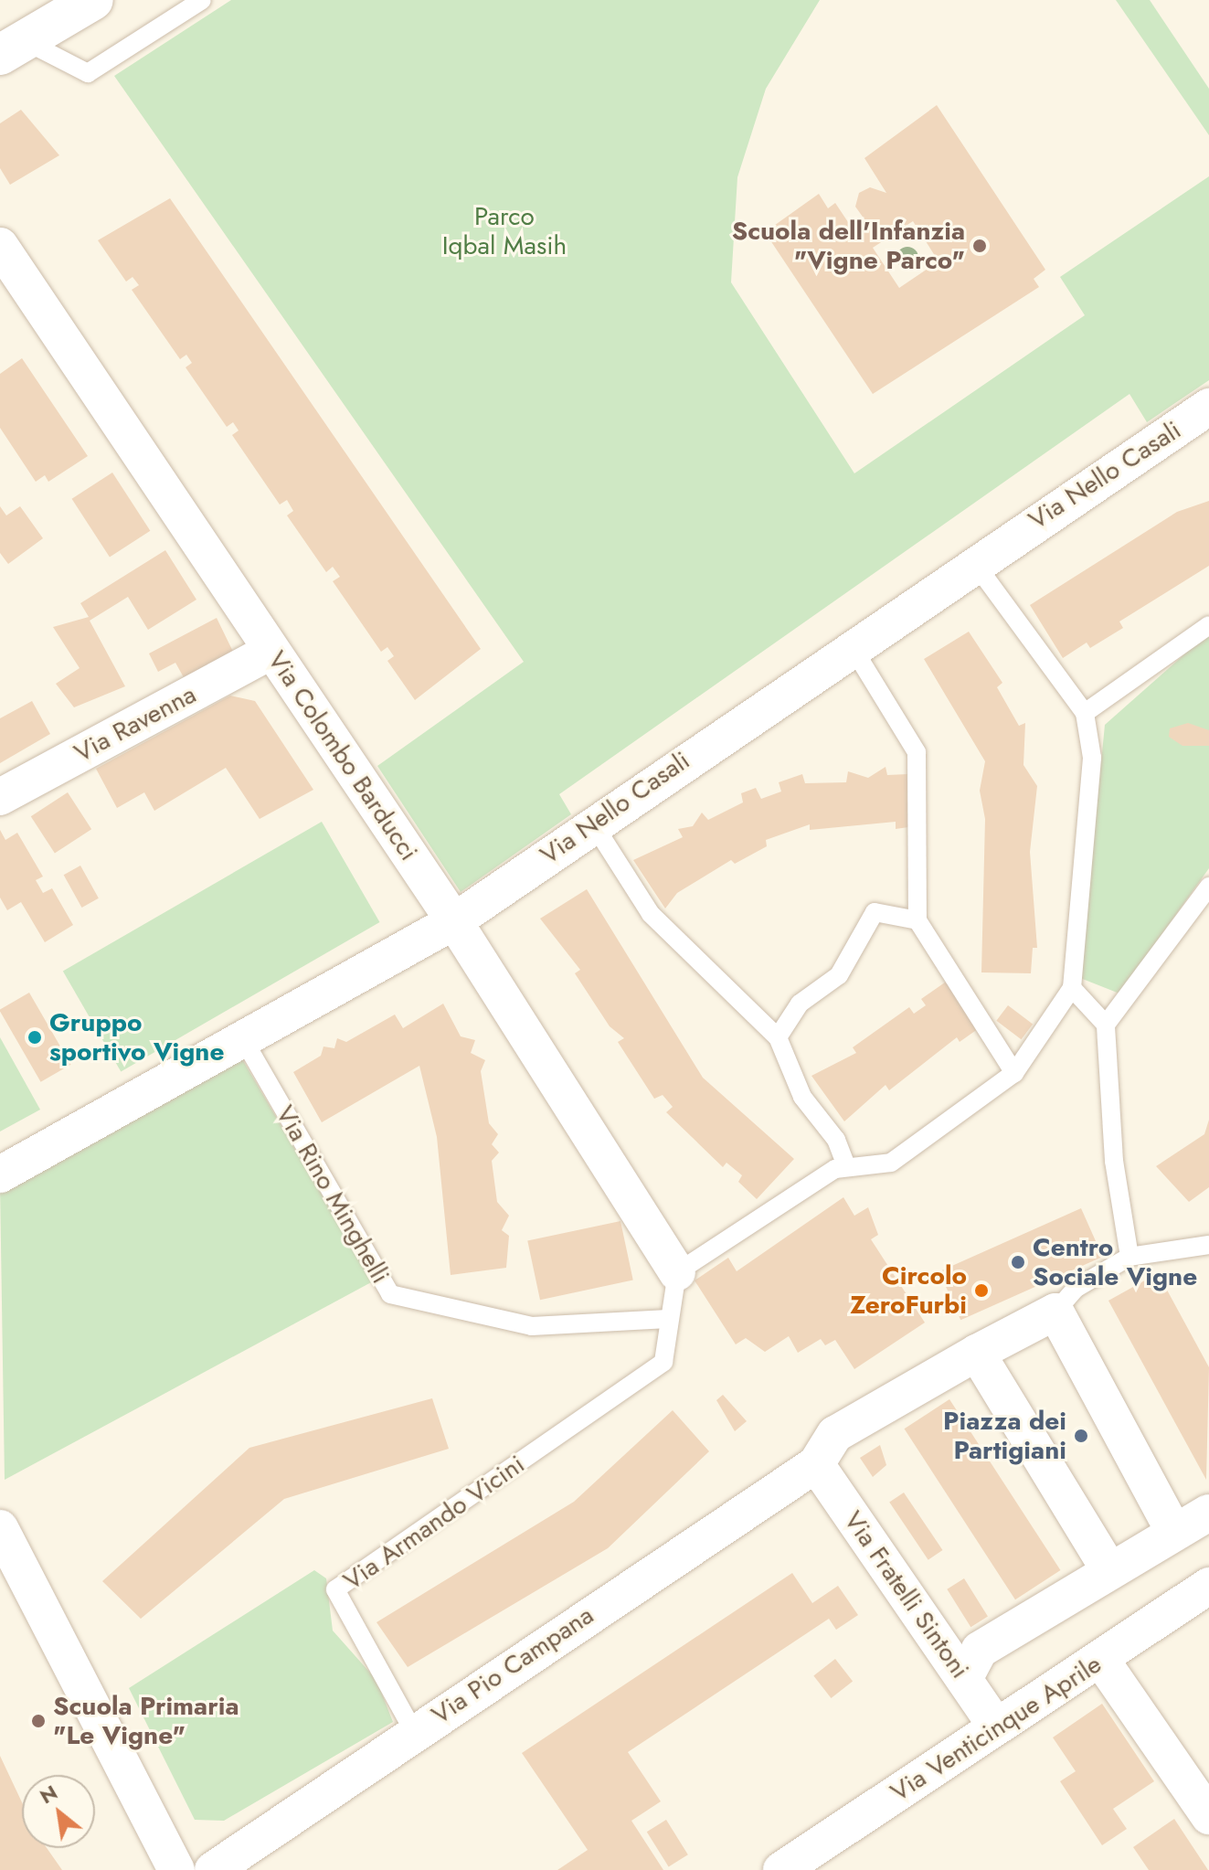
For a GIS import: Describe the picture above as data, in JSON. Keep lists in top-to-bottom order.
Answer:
{
  "streets": {
    "street": [
      "Via Nello Casali",
      "Via Ravenna",
      "Via Colombo Barducci",
      "Via Fratelli Sintoni",
      "Via Pio Campana",
      "Via Venticinque Aprile"
    ],
    "lane": ["Via Rino Minghelli", "Via Armando Vicini"]
  },
  "crossings": [
    ["Via Nello Casali", "Via Colombo Barducci"],
    ["Via Nello Casali", "Via Rino Minghelli"],
    ["Via Ravenna", "Via Colombo Barducci"],
    ["Via Rino Minghelli", "Via Armando Vicini"],
    ["Via Armando Vicini", "Via Pio Campana"],
    ["Via Fratelli Sintoni", "Via Pio Campana"],
    ["Via Fratelli Sintoni", "Via Venticinque Aprile"]
  ],
  "parks": ["Parco Iqbal Masih"],
  "places": [
    "Scuola dell'Infanzia \"Vigne Parco\"",
    "Gruppo sportivo Vigne",
    "Centro Sociale Vigne",
    "Circolo ZeroFurbi",
    "Piazza dei Partigiani",
    "Scuola Primaria \"Le Vigne\""
  ],
  "north": "top left"
}
